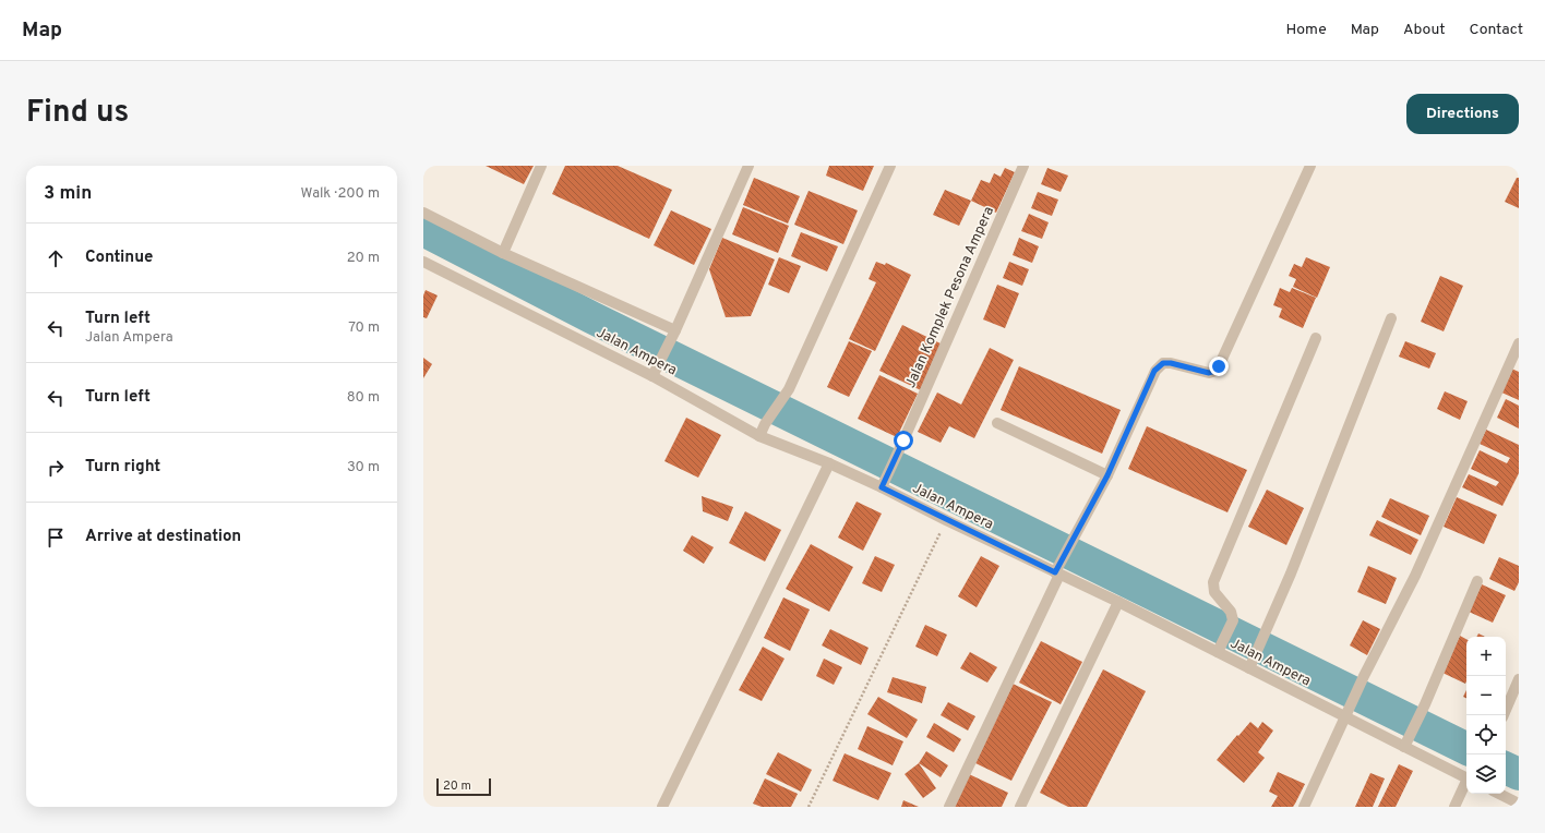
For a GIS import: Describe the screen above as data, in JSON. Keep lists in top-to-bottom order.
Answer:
{
  "streets": {
    "street": ["Jalan Komplek Pesona Ampera", "Jalan Ampera"]
  },
  "crossings": [
    ["Jalan Komplek Pesona Ampera", "Jalan Ampera"]
  ],
  "scale_bar": "20 m",
  "page": {
    "header": "Map",
    "nav": [
      "Home",
      "Map",
      "About",
      "Contact"
    ],
    "title": "Find us",
    "buttons": "Directions",
    "heading": ["3 min", "Walk · 200 m"],
    "list": [
      ["Continue", "20 m"],
      ["Turn left", "Jalan Ampera", "70 m"],
      ["Turn left", "80 m"],
      ["Turn right", "30 m"],
      "Arrive at destination"
    ],
    "map_buttons": ["+", "−"],
    "scale": "20 m"
  }
}
